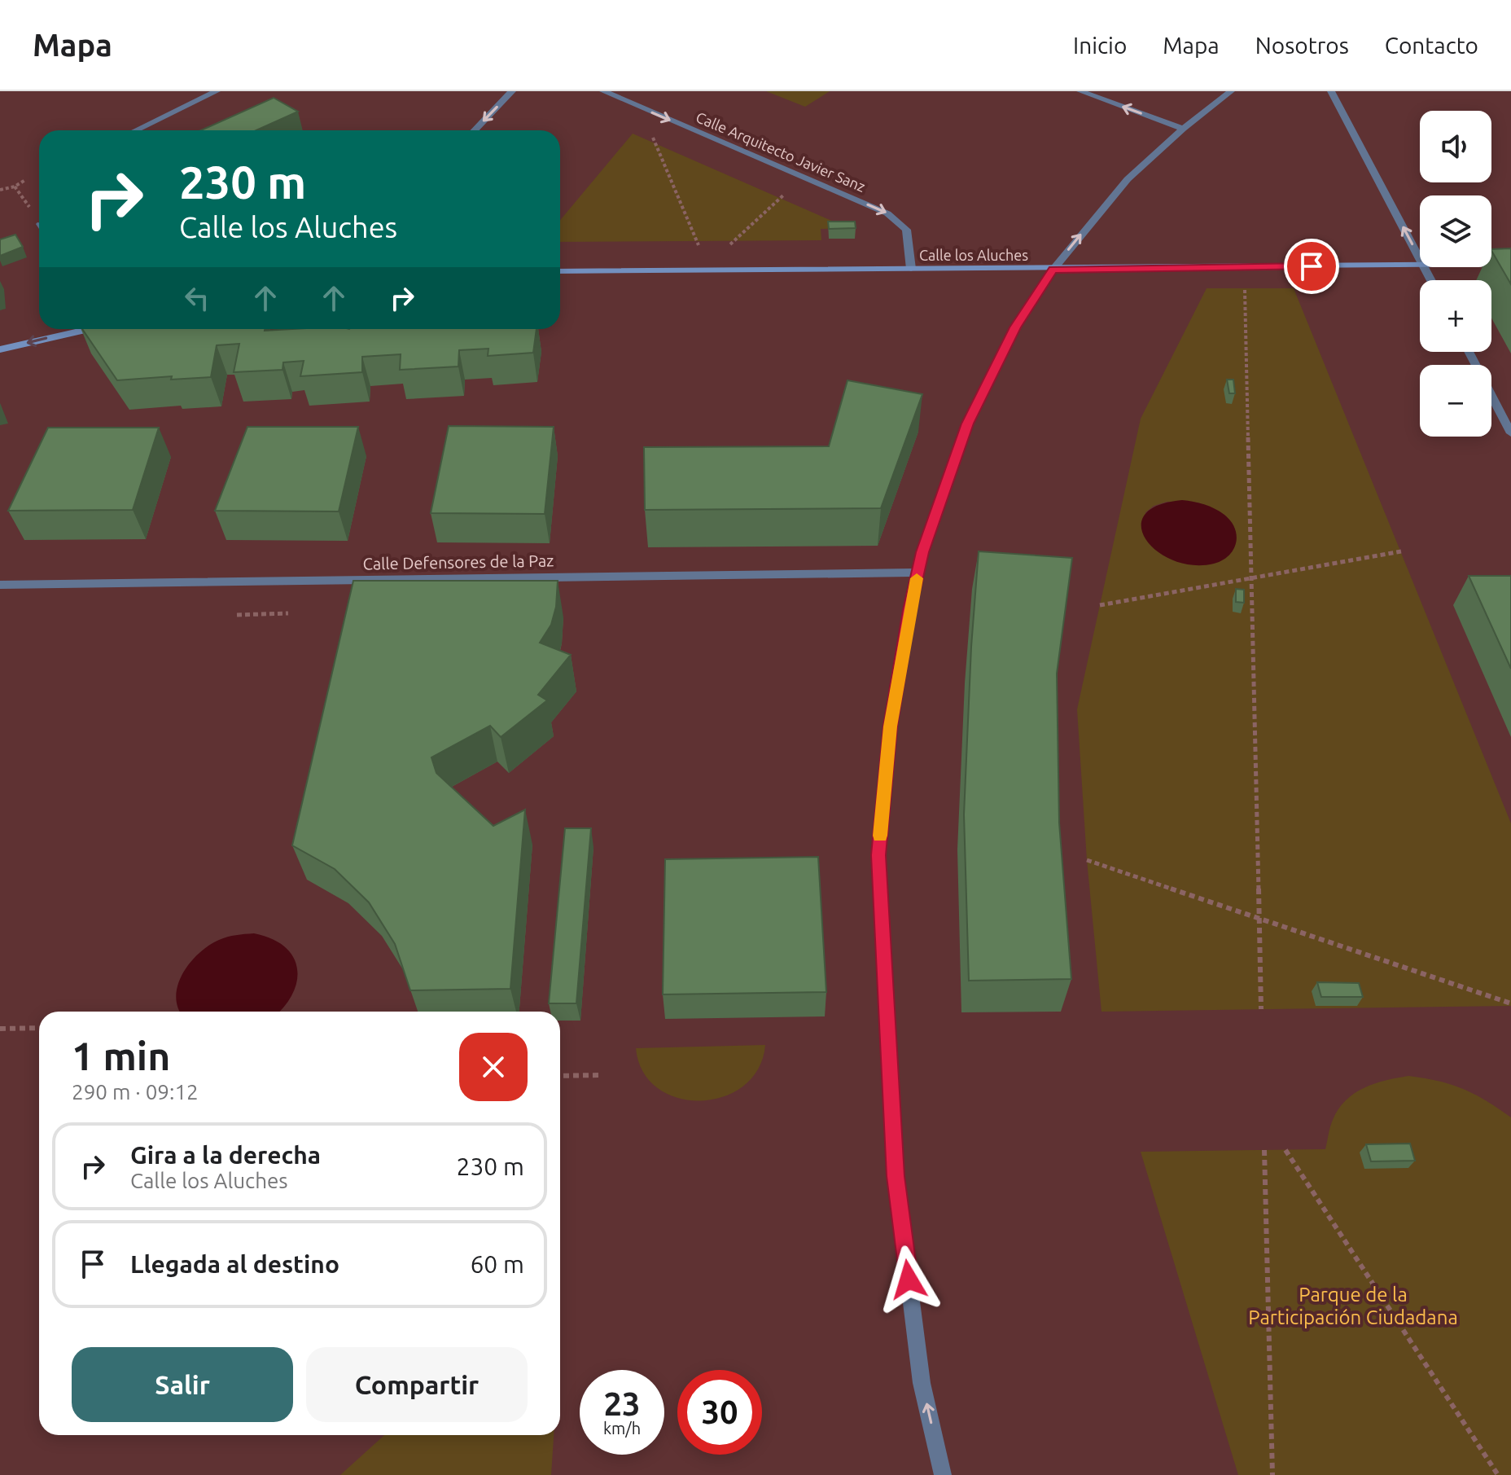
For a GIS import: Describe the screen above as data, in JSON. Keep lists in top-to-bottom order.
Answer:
{
  "streets": {
    "street": ["Calle Arquitecto Javier Sanz", "Calle los Aluches", "Calle Defensores de la Paz"]
  },
  "crossings": [
    ["Calle Arquitecto Javier Sanz", "Calle los Aluches"]
  ],
  "one_way": ["Calle Arquitecto Javier Sanz"],
  "parks": ["Parque de la Participación Ciudadana"],
  "page": {
    "header": "Mapa",
    "nav": [
      "Inicio",
      "Mapa",
      "Nosotros",
      "Contacto"
    ],
    "map_buttons": ["+", "−"],
    "turn": ["230 m", "Calle los Aluches"],
    "heading": ["1 min", "290 m · 09:12"],
    "list": [
      {
        "name": "Gira a la derecha",
        "note": "Calle los Aluches",
        "value": "230 m"
      },
      {
        "name": "Llegada al destino",
        "value": "60 m"
      }
    ],
    "buttons": ["Salir", "Compartir"],
    "speed": "23 km/h",
    "limit": "30"
  }
}
